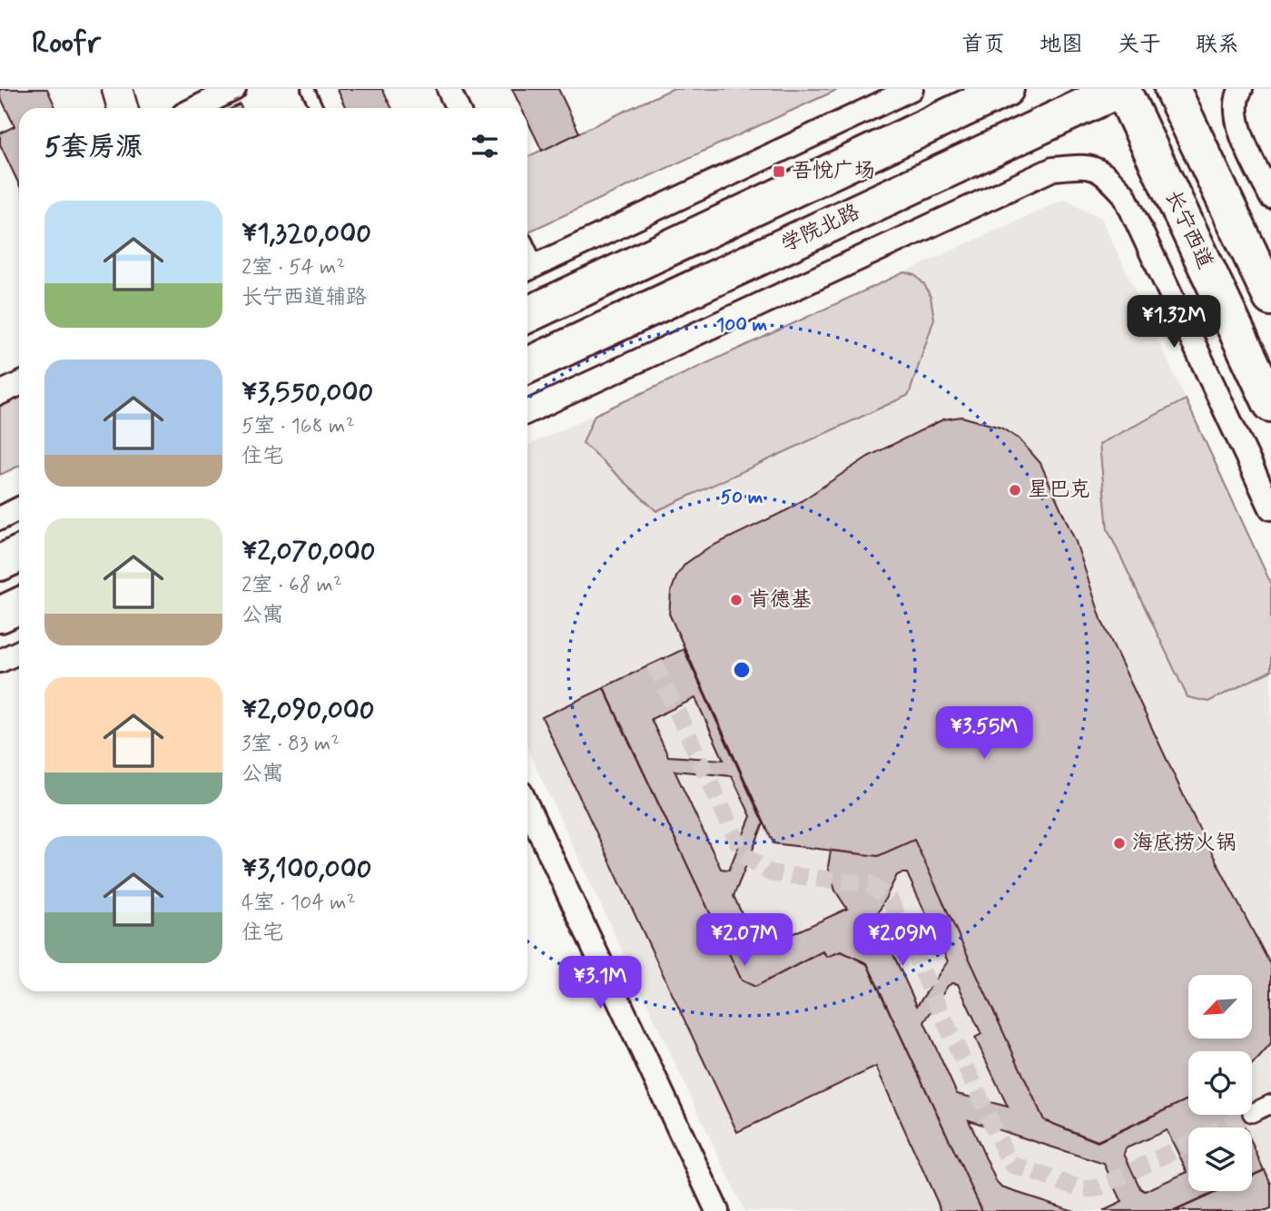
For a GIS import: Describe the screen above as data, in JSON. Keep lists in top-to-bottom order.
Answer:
{
  "streets": {
    "main road": ["学院北路", "长宁西道"]
  },
  "crossings": [
    ["学院北路", "长宁西道"]
  ],
  "places": {
    "transit": ["吾悦广场"],
    "other": ["星巴克", "肯德基", "海底捞火锅"]
  },
  "north": "bottom left",
  "page": {
    "header": "Roofr",
    "nav": [
      "首页",
      "地图",
      "关于",
      "联系"
    ],
    "heading": "5套房源",
    "list": [
      {
        "name": "¥1,320,000",
        "note": "2室 · 54 m² · 长宁西道辅路"
      },
      {
        "name": "¥3,550,000",
        "note": "5室 · 168 m² · 住宅"
      },
      {
        "name": "¥2,070,000",
        "note": "2室 · 68 m² · 公寓"
      },
      {
        "name": "¥2,090,000",
        "note": "3室 · 83 m² · 公寓"
      },
      {
        "name": "¥3,100,000",
        "note": "4室 · 104 m² · 住宅"
      }
    ],
    "price": [
      "¥1.32M",
      "¥3.55M",
      "¥2.07M",
      "¥2.09M",
      "¥3.1M"
    ]
  },
  "rings": ["100 m", "50 m"]
}
